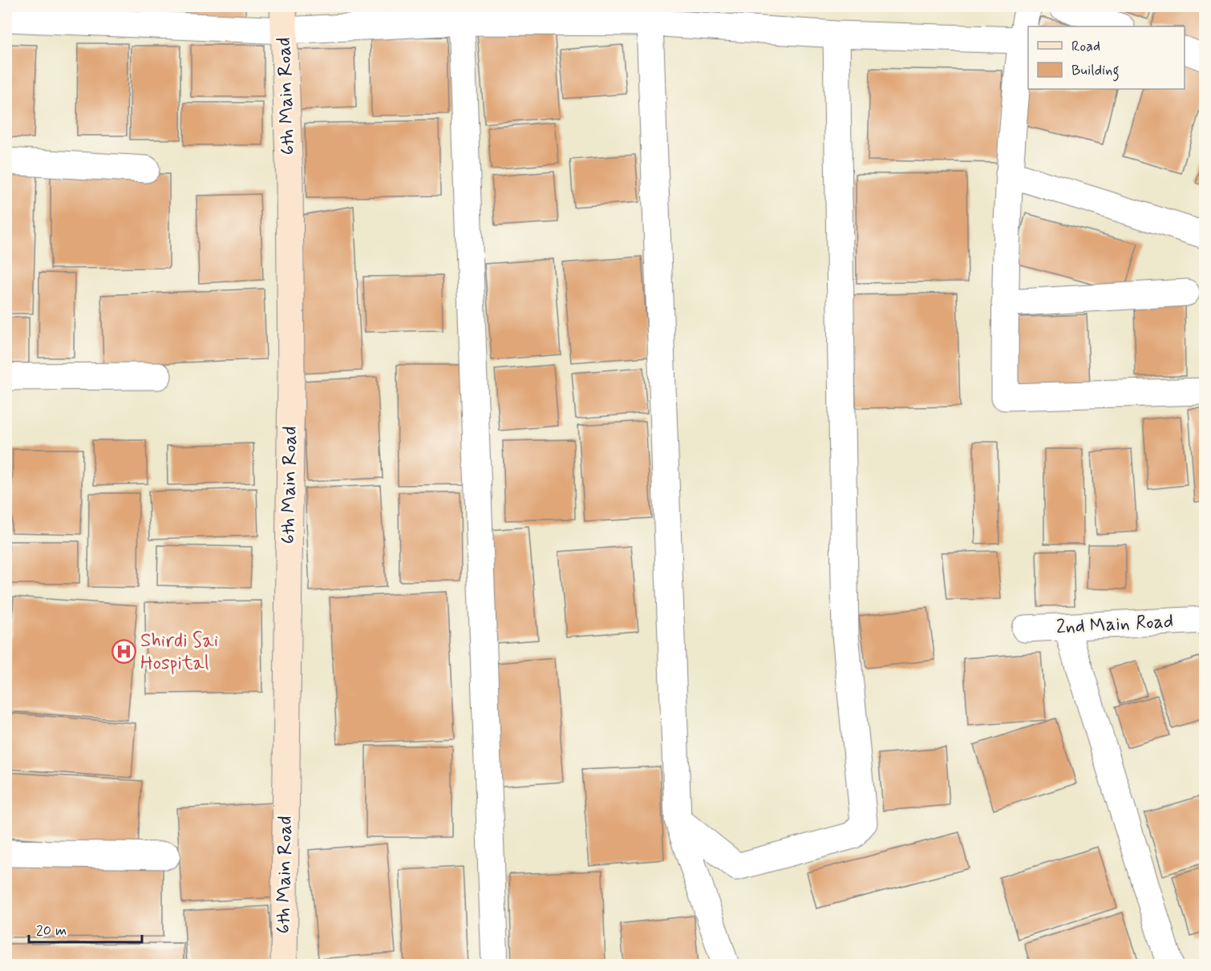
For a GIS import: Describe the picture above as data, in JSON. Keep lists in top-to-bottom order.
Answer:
{
  "streets": {
    "street": ["6th Main Road", "2nd Main Road"]
  },
  "places": {
    "hospital": ["Shirdi Sai Hospital"]
  },
  "legend": ["Road", "Building"],
  "scale_bar": "20 m"
}
